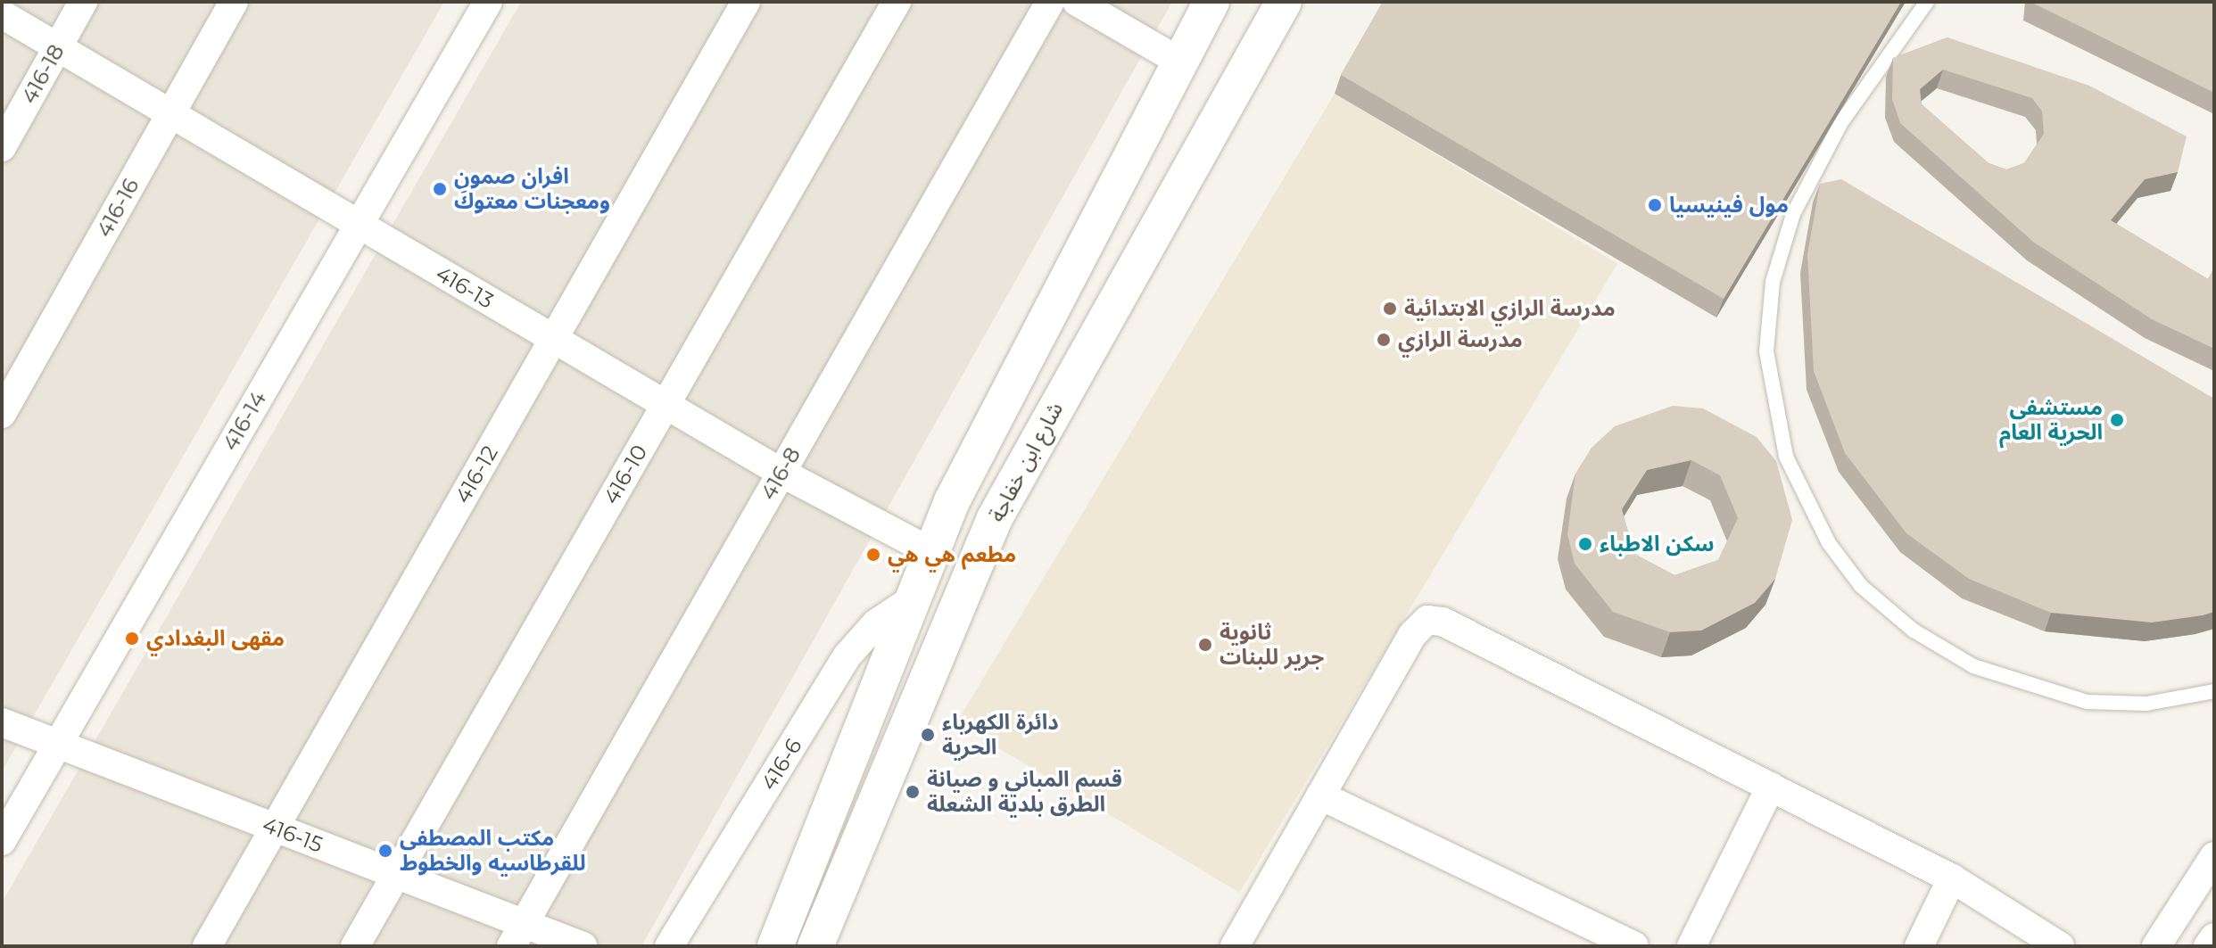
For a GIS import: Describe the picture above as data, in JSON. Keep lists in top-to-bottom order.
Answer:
{
  "streets": {
    "street": [
      "416-18",
      "416-16",
      "416-13",
      "416-14",
      "شارع ابن خفاجة",
      "416-8",
      "416-12",
      "416-10",
      "416-6",
      "416-15"
    ]
  },
  "crossings": [
    ["416-18", "416-13"],
    ["416-16", "416-13"],
    ["416-13", "416-14"],
    ["416-13", "416-8"],
    ["416-13", "416-12"],
    ["416-13", "416-10"],
    ["416-14", "416-15"],
    ["416-8", "416-15"],
    ["416-12", "416-15"],
    ["416-10", "416-15"]
  ],
  "places": [
    "افران صمون ومعجنات معتوكَ",
    "مول فينيسيا",
    "مدرسة الرازي الابتدائية",
    "مدرسة الرازي",
    "مستشفى الحرية العام",
    "سكن الاطباء",
    "مطعم هي هي",
    "مقهى البغدادي",
    "ثانوية جرير للبنات",
    "دائرة الكهرباء الحرية",
    "قسم المباني و صيانة الطرق بلدية الشعلة",
    "مكتب المصطفى للقرطاسيه والخطوط"
  ]
}
